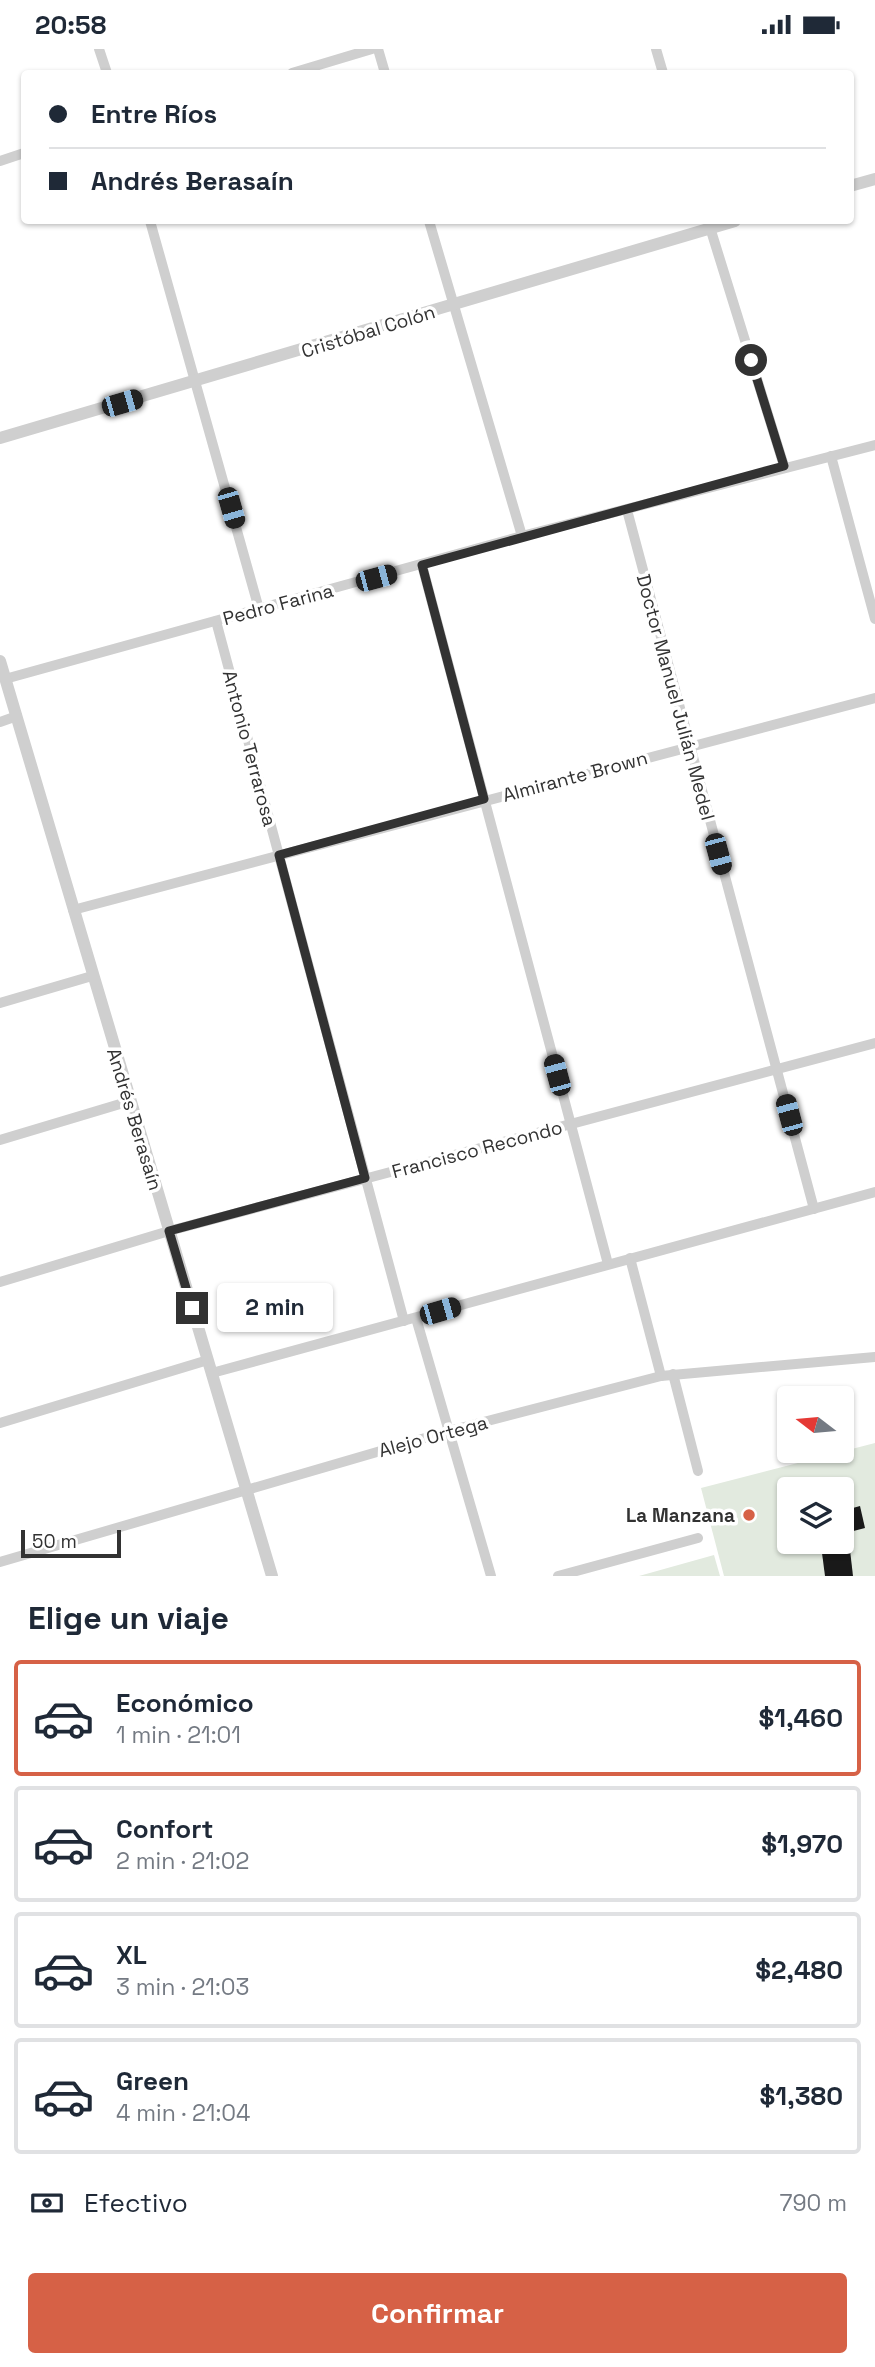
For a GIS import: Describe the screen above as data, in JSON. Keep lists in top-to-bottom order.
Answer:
{
  "streets": {
    "street": [
      "Cristóbal Colón",
      "Pedro Farina",
      "Doctor Manuel Julián Medel",
      "Antonio Terrarosa",
      "Almirante Brown",
      "Andrés Berasaín",
      "Francisco Recondo",
      "Alejo Ortega"
    ]
  },
  "crossings": [
    ["Pedro Farina", "Doctor Manuel Julián Medel"],
    ["Pedro Farina", "Antonio Terrarosa"],
    ["Pedro Farina", "Andrés Berasaín"],
    ["Doctor Manuel Julián Medel", "Almirante Brown"],
    ["Doctor Manuel Julián Medel", "Francisco Recondo"],
    ["Antonio Terrarosa", "Almirante Brown"],
    ["Antonio Terrarosa", "Francisco Recondo"],
    ["Almirante Brown", "Andrés Berasaín"],
    ["Andrés Berasaín", "Francisco Recondo"],
    ["Andrés Berasaín", "Alejo Ortega"]
  ],
  "places": ["La Manzana"],
  "scale_bar": "50 m",
  "north": "left",
  "page": {
    "status": "20:58",
    "banner": ["Entre Ríos", "Andrés Berasaín"],
    "bubble": "2 min",
    "scale": "50 m",
    "heading": "Elige un viaje",
    "list": [
      {
        "name": "Económico",
        "note": "1 min · 21:01",
        "value": "$1,460"
      },
      {
        "name": "Confort",
        "note": "2 min · 21:02",
        "value": "$1,970"
      },
      {
        "name": "XL",
        "note": "3 min · 21:03",
        "value": "$2,480"
      },
      {
        "name": "Green",
        "note": "4 min · 21:04",
        "value": "$1,380"
      }
    ],
    "pay": ["Efectivo", "790 m"],
    "buttons": "Confirmar"
  }
}
